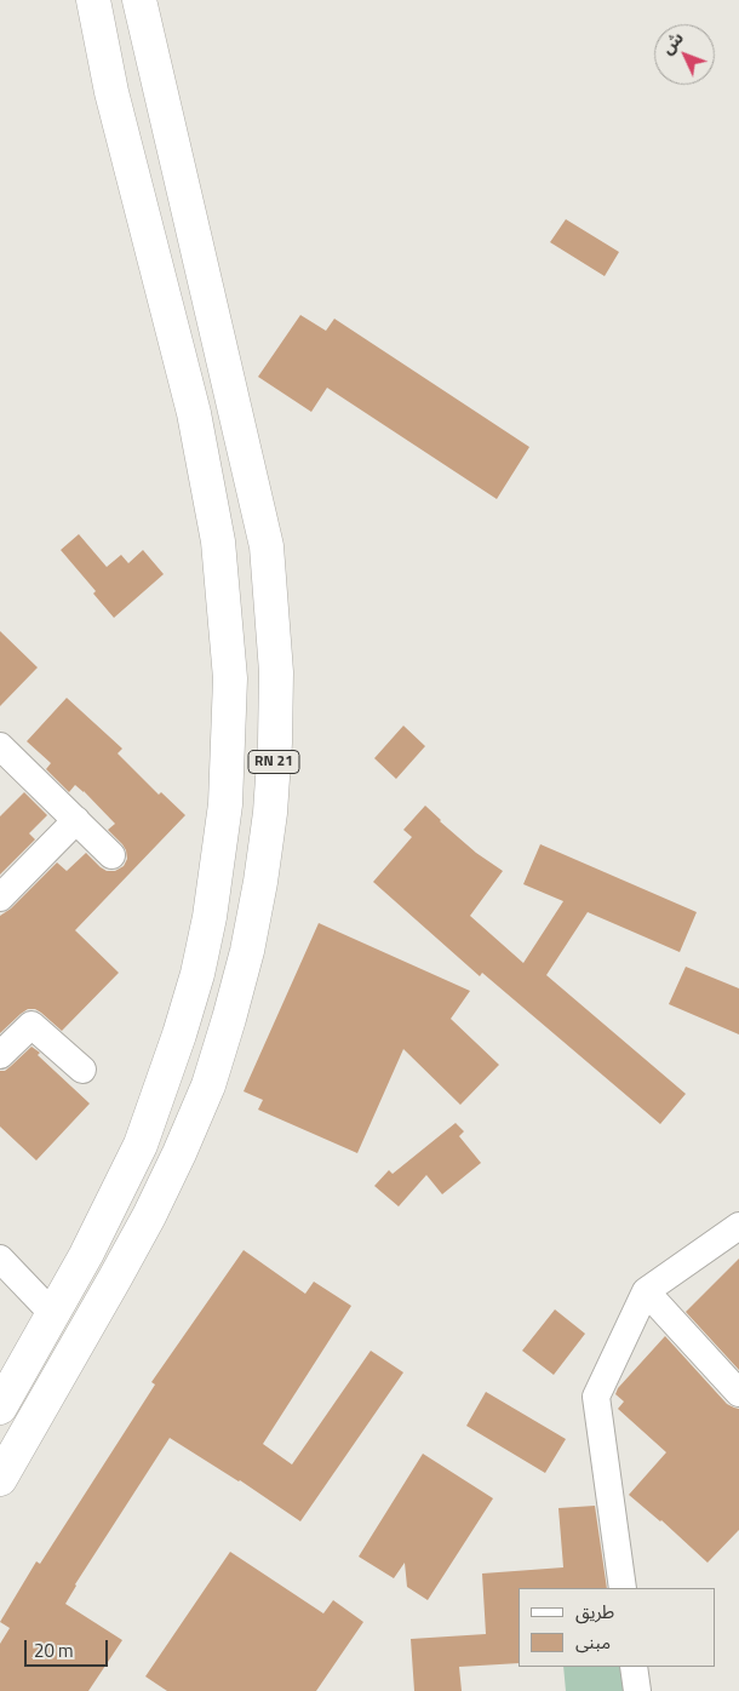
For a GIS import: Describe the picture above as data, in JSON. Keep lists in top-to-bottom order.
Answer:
{
  "streets": {
    "main road": ["RN 21"]
  },
  "legend": ["طريق", "مبنى"],
  "scale_bar": "20 m",
  "north": "top left"
}
